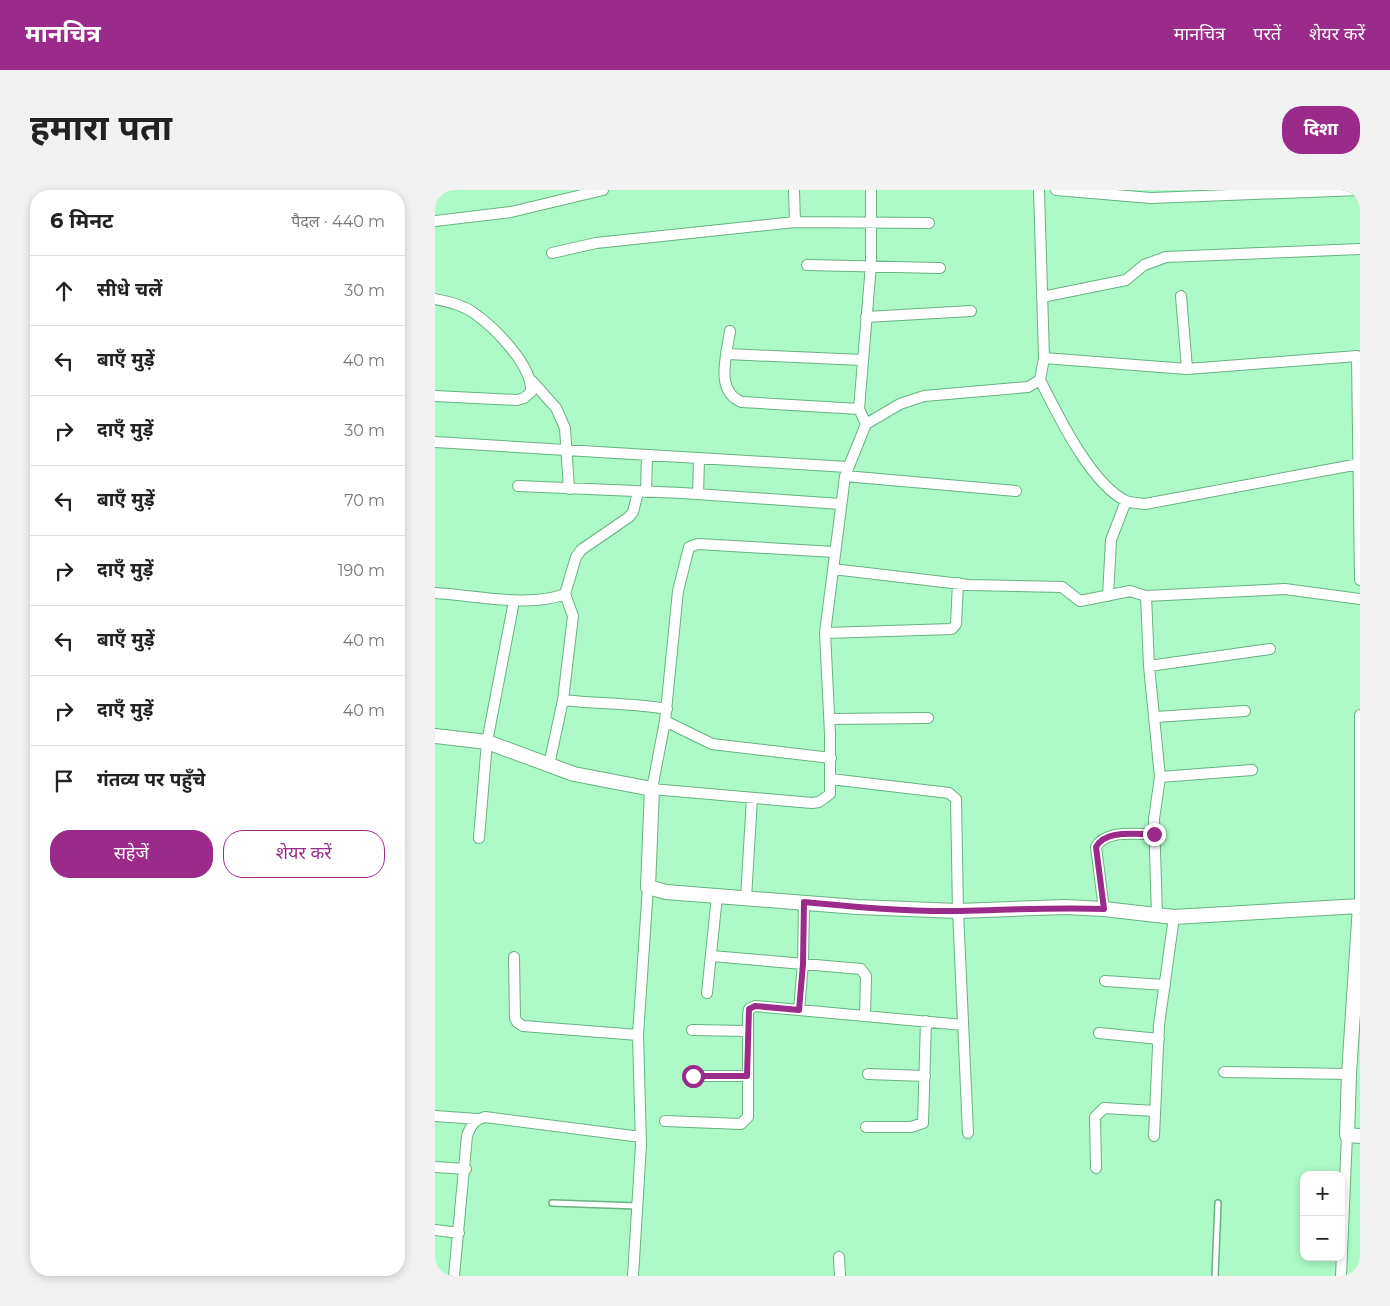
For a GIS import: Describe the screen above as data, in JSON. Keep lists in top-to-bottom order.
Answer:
{
  "page": {
    "header": "मानचित्र",
    "nav": ["मानचित्र", "परतें", "शेयर करें"],
    "title": "हमारा पता",
    "buttons": [
      "दिशा",
      ["सहेजें", "शेयर करें"]
    ],
    "heading": ["6 मिनट", "पैदल · 440 m"],
    "list": [
      ["सीधे चलें", "30 m"],
      ["बाएँ मुड़ें", "40 m"],
      ["दाएँ मुड़ें", "30 m"],
      ["बाएँ मुड़ें", "70 m"],
      ["दाएँ मुड़ें", "190 m"],
      ["बाएँ मुड़ें", "40 m"],
      ["दाएँ मुड़ें", "40 m"],
      "गंतव्य पर पहुँचे"
    ],
    "map_buttons": ["+", "−"]
  }
}
